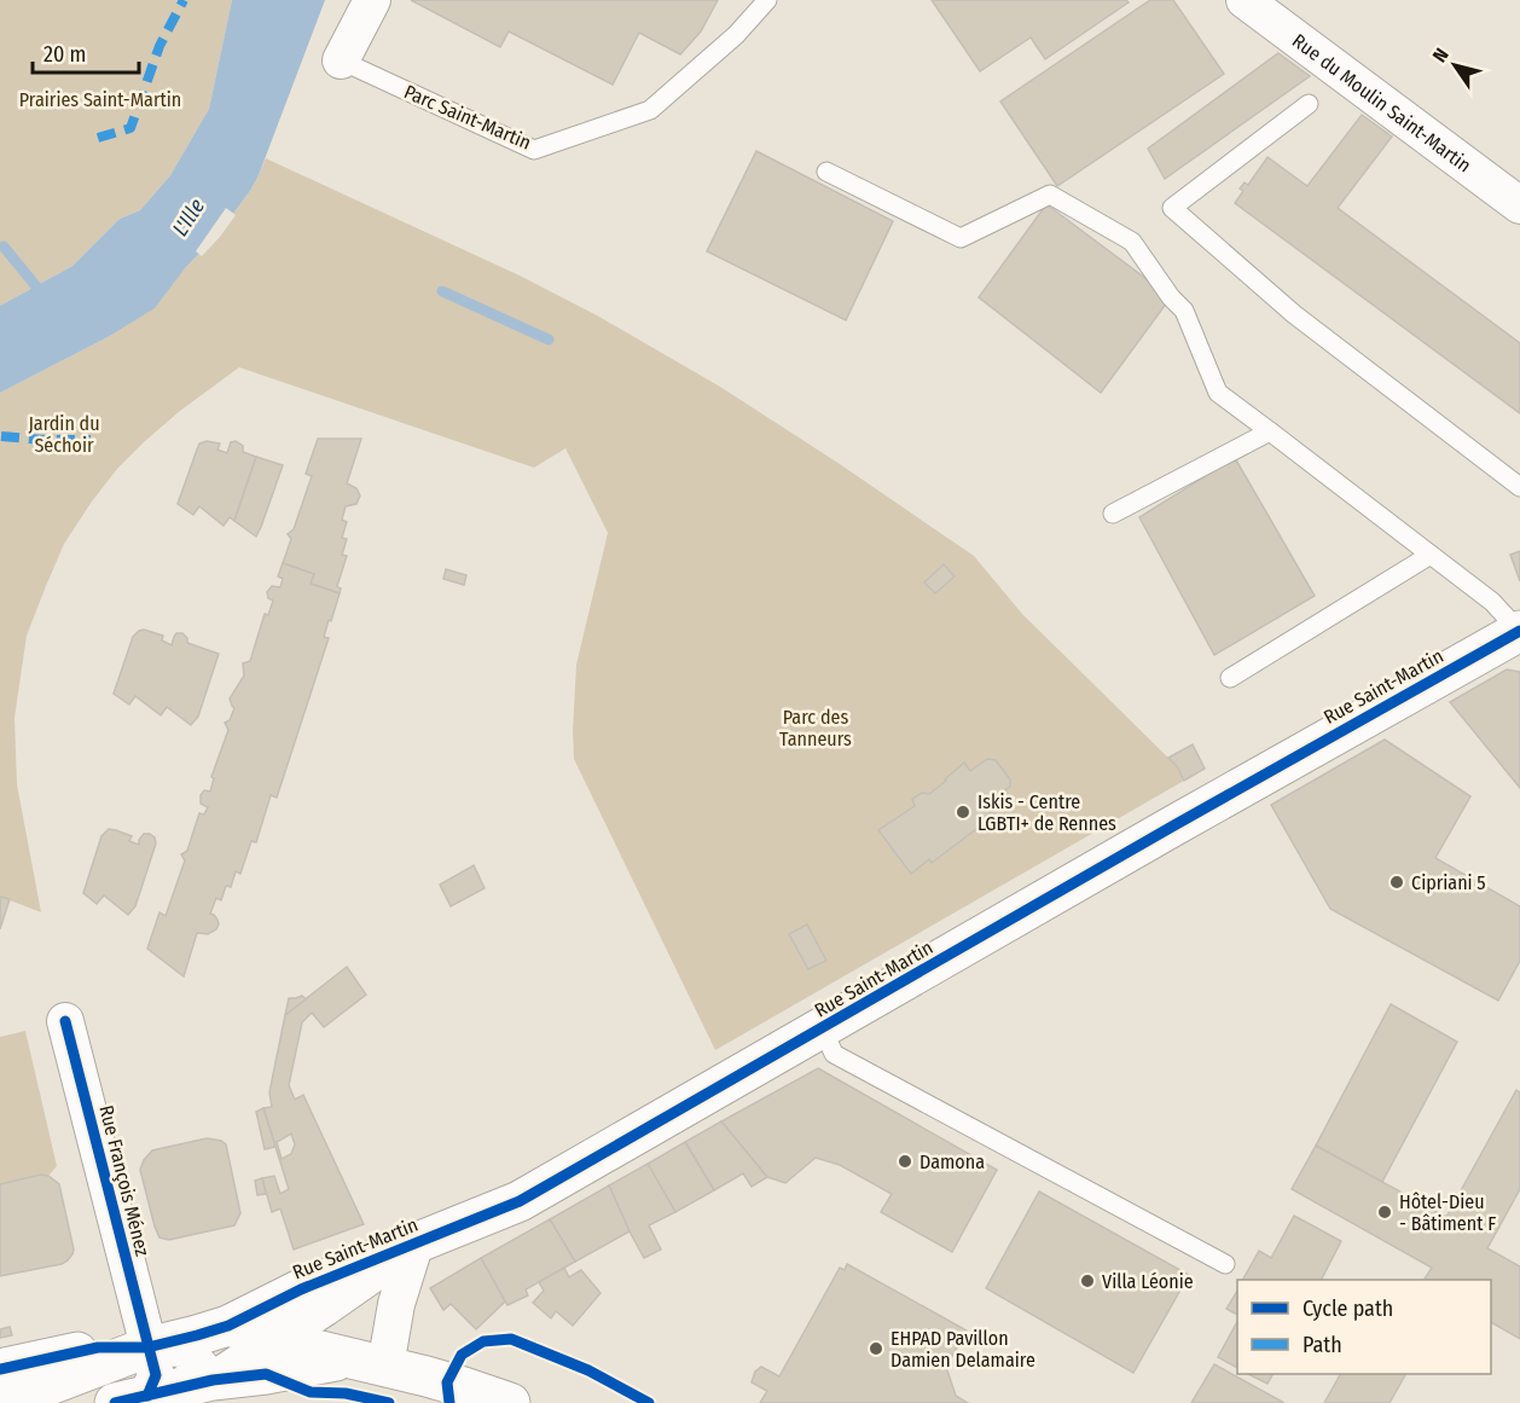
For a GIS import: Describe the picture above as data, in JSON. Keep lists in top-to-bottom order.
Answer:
{
  "streets": {
    "main road": ["Rue Saint-Martin"],
    "street": ["Rue du Moulin Saint-Martin", "Rue François Ménez"],
    "lane": ["Parc Saint-Martin"]
  },
  "crossings": [
    ["Rue Saint-Martin", "Rue François Ménez"]
  ],
  "water": ["L'Ille"],
  "parks": ["Prairies Saint-Martin", "Jardin du Séchoir", "Parc des Tanneurs"],
  "places": [
    "Iskis - Centre LGBTI+ de Rennes",
    "Cipriani 5",
    "Damona",
    "Hôtel-Dieu - Bâtiment F",
    "Villa Léonie",
    "EHPAD Pavillon Damien Delamaire"
  ],
  "legend": ["Cycle path", "Path"],
  "scale_bar": "20 m",
  "north": "top left"
}
